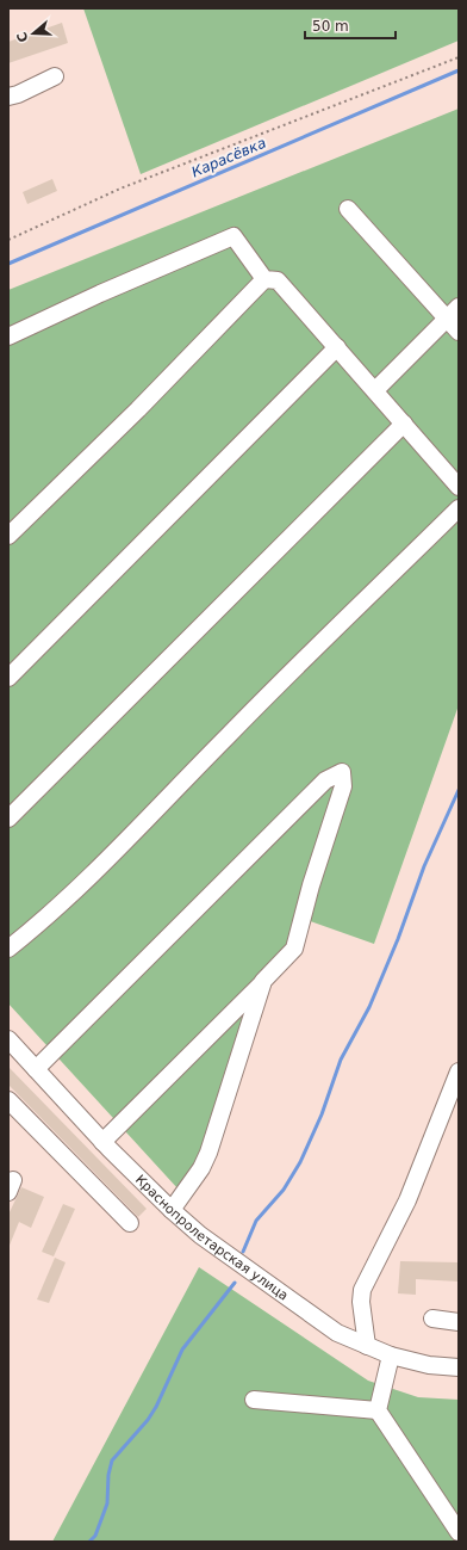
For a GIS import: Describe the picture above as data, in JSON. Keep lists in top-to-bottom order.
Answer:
{
  "streets": {
    "street": ["Краснопролетарская улица"]
  },
  "water": ["Карасёвка"],
  "scale_bar": "50 m",
  "north": "left"
}
